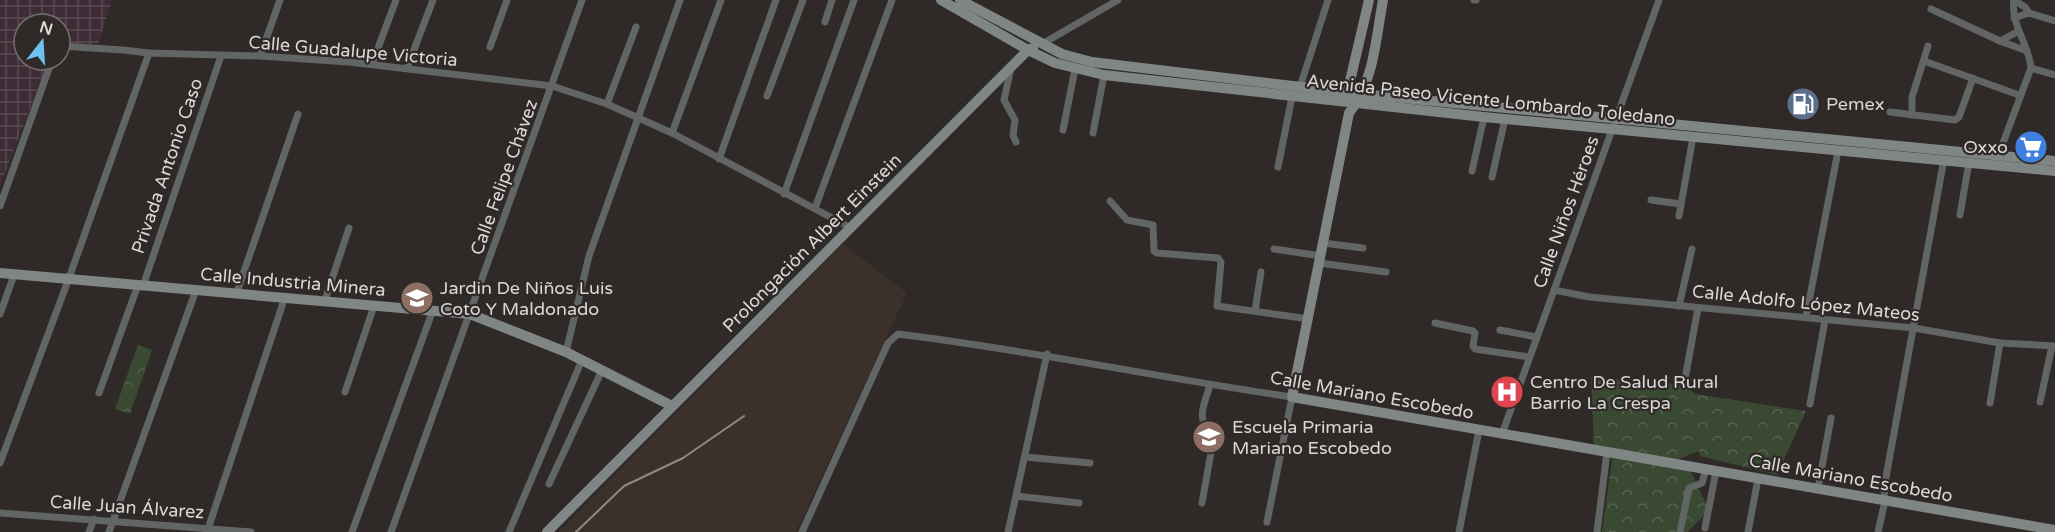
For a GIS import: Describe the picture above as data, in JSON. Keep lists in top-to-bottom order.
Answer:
{
  "streets": {
    "main road": [
      "Avenida Paseo Vicente Lombardo Toledano",
      "Prolongación Albert Einstein",
      "Calle Industria Minera",
      "Calle Mariano Escobedo"
    ],
    "street": [
      "Calle Guadalupe Victoria",
      "Privada Antonio Caso",
      "Calle Felipe Chávez",
      "Calle Niños Héroes",
      "Calle Adolfo López Mateos",
      "Calle Juan Álvarez"
    ]
  },
  "crossings": [
    ["Calle Guadalupe Victoria", "Privada Antonio Caso"],
    ["Calle Guadalupe Victoria", "Calle Felipe Chávez"],
    ["Calle Guadalupe Victoria", "Prolongación Albert Einstein"],
    ["Avenida Paseo Vicente Lombardo Toledano", "Calle Niños Héroes"],
    ["Avenida Paseo Vicente Lombardo Toledano", "Prolongación Albert Einstein"],
    ["Privada Antonio Caso", "Calle Industria Minera"],
    ["Calle Felipe Chávez", "Calle Industria Minera"],
    ["Calle Niños Héroes", "Calle Adolfo López Mateos"],
    ["Calle Niños Héroes", "Calle Mariano Escobedo"],
    ["Prolongación Albert Einstein", "Calle Industria Minera"]
  ],
  "places": {
    "fuel station": ["Pemex"],
    "supermarket": ["Oxxo"],
    "school or university": ["Jardin De Niños Luis Coto Y Maldonado", "Escuela Primaria Mariano Escobedo"],
    "hospital": ["Centro De Salud Rural Barrio La Crespa"]
  },
  "north": "top"
}
